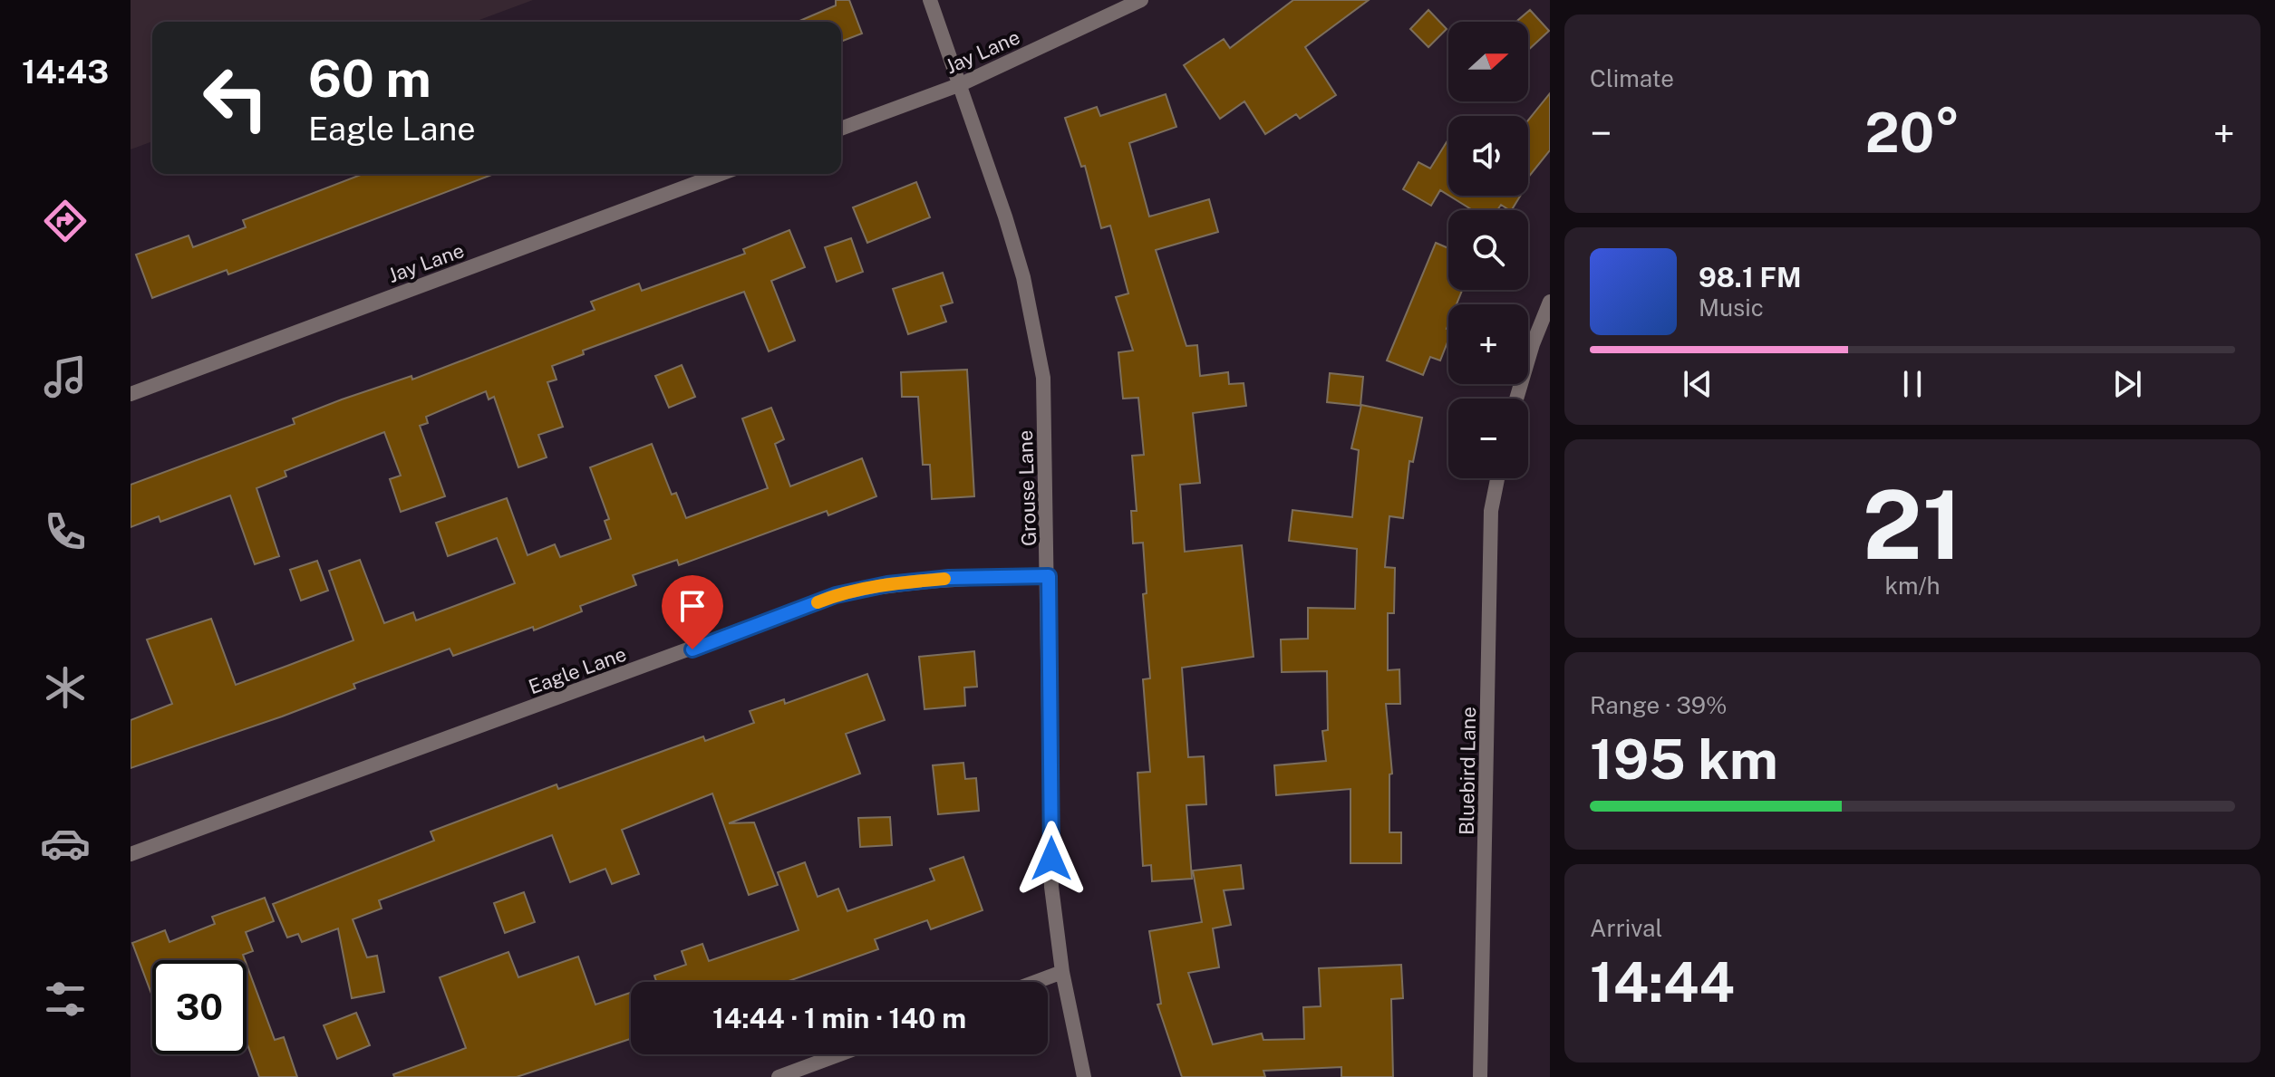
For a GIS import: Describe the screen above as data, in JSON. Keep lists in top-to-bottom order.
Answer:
{
  "streets": {
    "street": [
      "Jay Lane",
      "Grouse Lane",
      "Eagle Lane",
      "Bluebird Lane"
    ]
  },
  "crossings": [
    ["Jay Lane", "Grouse Lane"],
    ["Grouse Lane", "Eagle Lane"]
  ],
  "north": "right",
  "page": {
    "tabs": "14:43",
    "tile": [
      "Climate",
      ["21", "km/h"],
      ["Range · 39%", "195 km"],
      ["Arrival", "14:44"]
    ],
    "map_buttons": ["+", "−"],
    "turn": ["60 m", "Eagle Lane"],
    "heat": ["−", "20°", "+"],
    "song": ["98.1 FM", "Music"],
    "limit": "30",
    "trip": "14:44 · 1 min · 140 m"
  }
}
